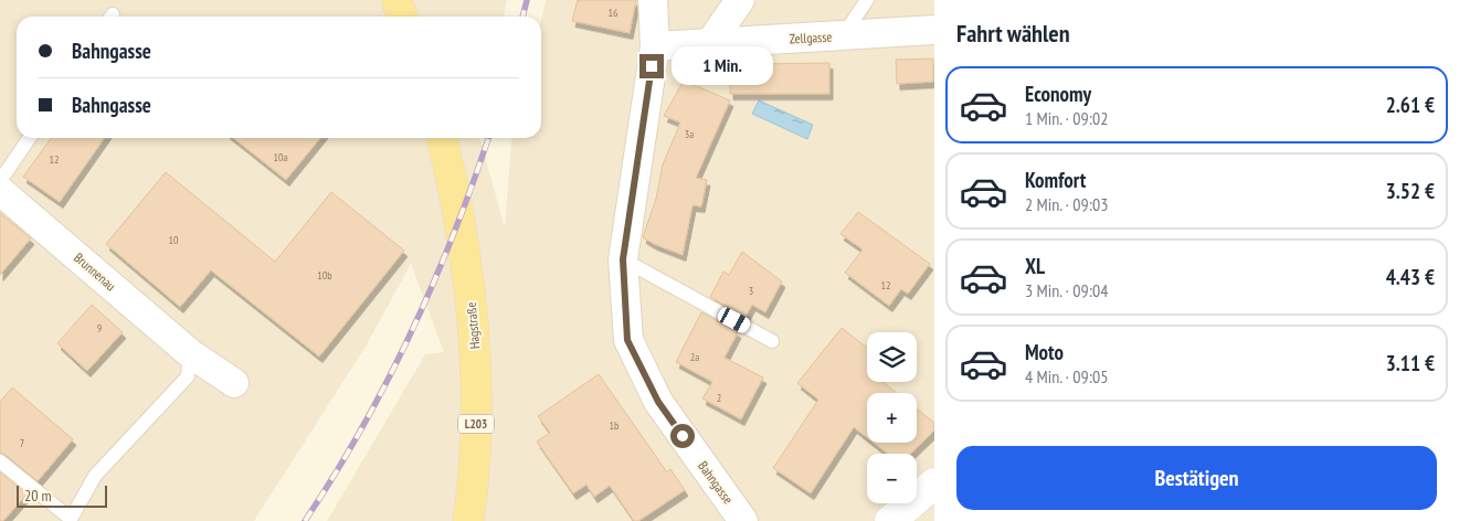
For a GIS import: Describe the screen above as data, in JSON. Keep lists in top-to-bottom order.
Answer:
{
  "streets": {
    "main road": ["Hagstraße", "L203"],
    "street": ["Zellgasse", "Brunnenau", "Bahngasse"]
  },
  "crossings": [
    ["Zellgasse", "Bahngasse"]
  ],
  "house_numbers": [
    "16",
    "3a",
    "10a",
    "12",
    "10",
    "10b",
    "12",
    "3",
    "9",
    "2a",
    "2",
    "1b",
    "7"
  ],
  "scale_bar": "20 m",
  "page": {
    "heading": "Fahrt wählen",
    "banner": ["Bahngasse", "Bahngasse"],
    "bubble": "1 Min.",
    "list": [
      {
        "name": "Economy",
        "note": "1 Min. · 09:02",
        "value": "2.61 €"
      },
      {
        "name": "Komfort",
        "note": "2 Min. · 09:03",
        "value": "3.52 €"
      },
      {
        "name": "XL",
        "note": "3 Min. · 09:04",
        "value": "4.43 €"
      },
      {
        "name": "Moto",
        "note": "4 Min. · 09:05",
        "value": "3.11 €"
      }
    ],
    "map_buttons": ["+", "−"],
    "buttons": "Bestätigen",
    "scale": "20 m"
  }
}
